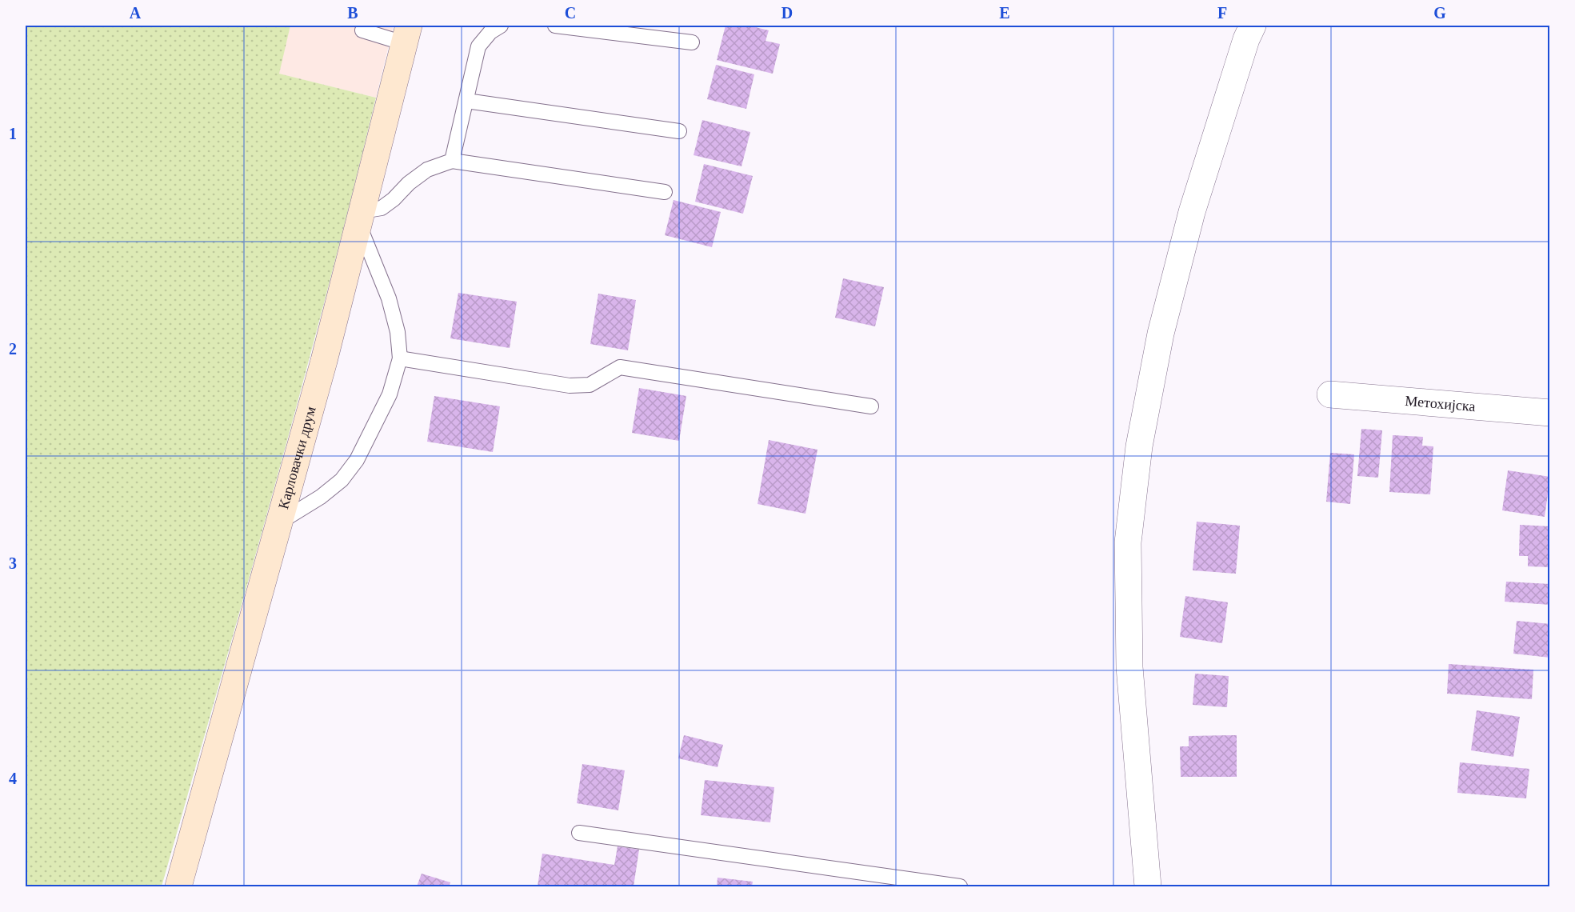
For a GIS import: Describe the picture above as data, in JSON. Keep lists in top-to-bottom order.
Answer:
{
  "streets": {
    "main road": ["Карловачки друм"],
    "street": ["Метохијска"]
  },
  "grid": {
    "columns": [
      "A",
      "B",
      "C",
      "D",
      "E",
      "F",
      "G"
    ],
    "rows": [
      "1",
      "2",
      "3",
      "4"
    ]
  }
}
